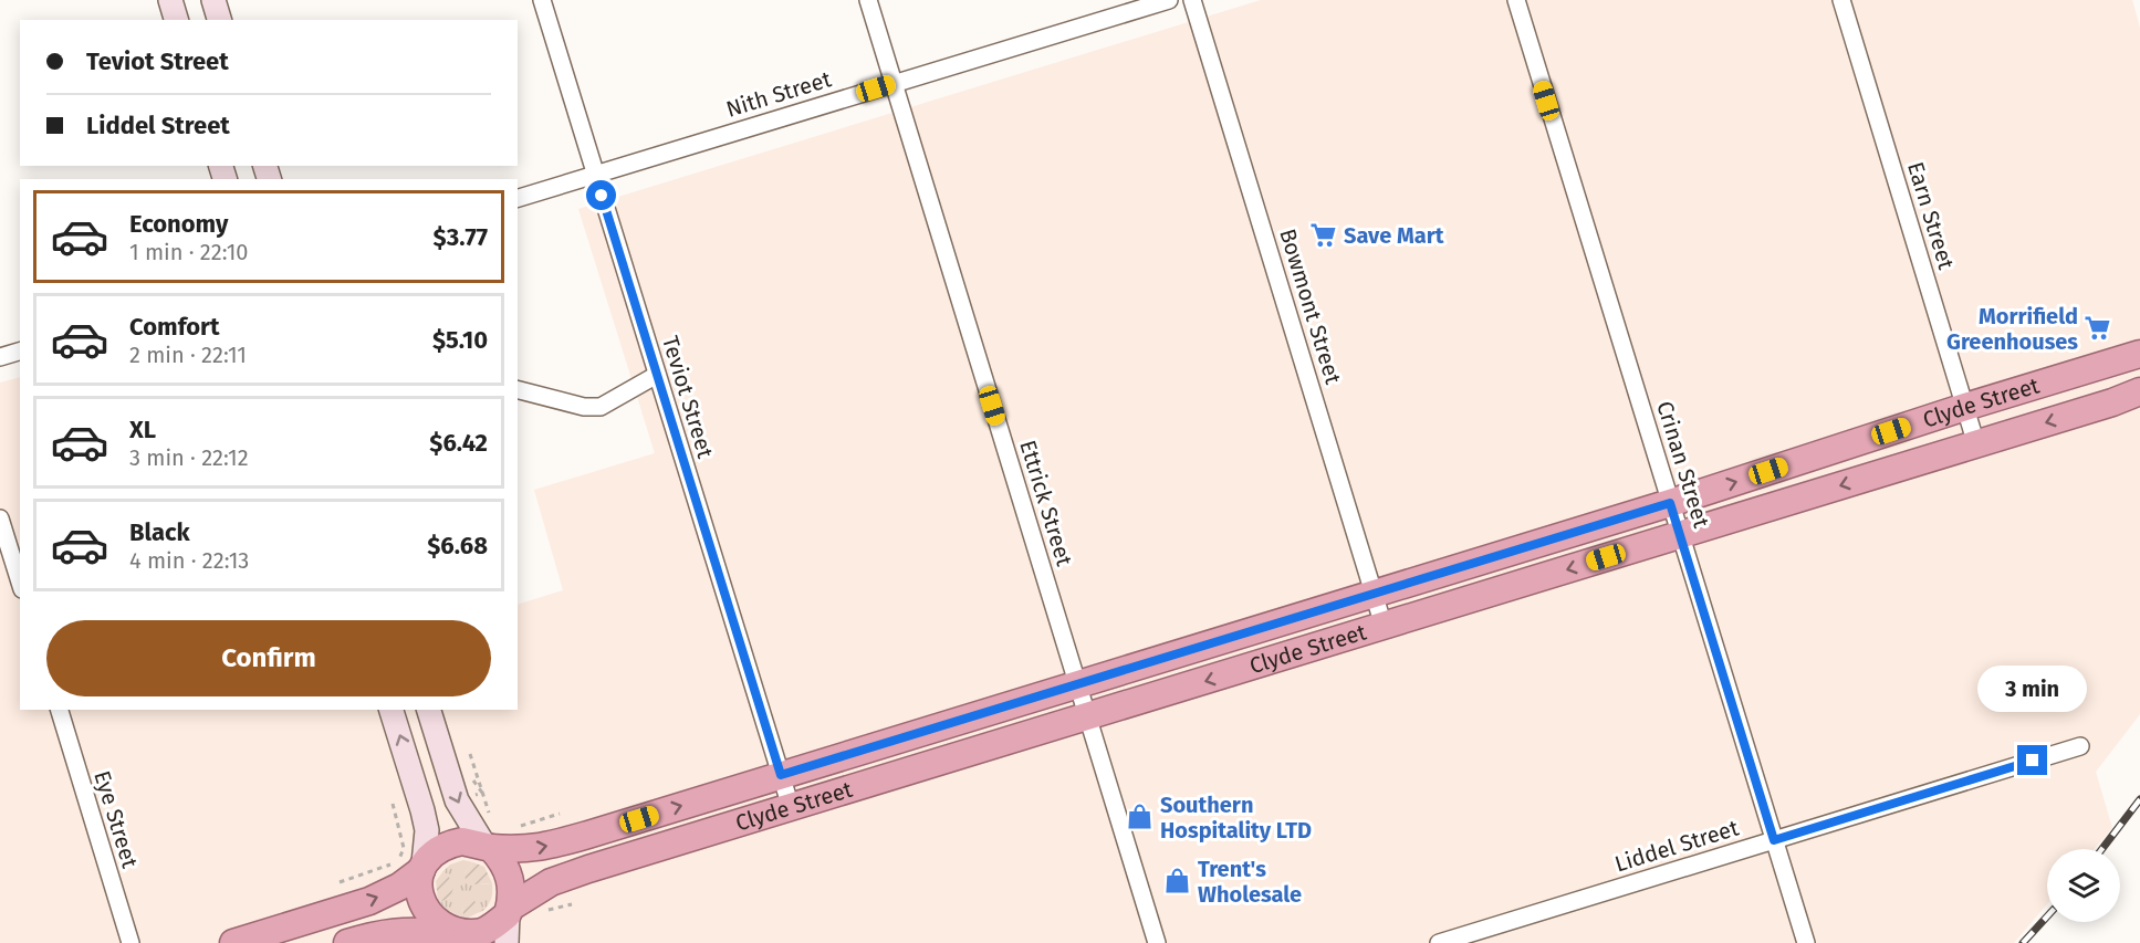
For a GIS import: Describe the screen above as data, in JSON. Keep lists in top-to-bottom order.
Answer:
{
  "streets": {
    "highway": ["Clyde Street"],
    "street": [
      "Nith Street",
      "Earn Street",
      "Bowmont Street",
      "Teviot Street",
      "Crinan Street",
      "Ettrick Street",
      "Eye Street",
      "Liddel Street"
    ]
  },
  "crossings": [
    ["Nith Street", "Teviot Street"],
    ["Nith Street", "Ettrick Street"],
    ["Earn Street", "Clyde Street"],
    ["Bowmont Street", "Clyde Street"],
    ["Teviot Street", "Clyde Street"],
    ["Clyde Street", "Crinan Street"],
    ["Clyde Street", "Ettrick Street"],
    ["Crinan Street", "Liddel Street"]
  ],
  "places": {
    "supermarket": ["Save Mart", "Morrifield Greenhouses"],
    "shop": ["Southern Hospitality LTD", "Trent's Wholesale"]
  },
  "page": {
    "banner": ["Teviot Street", "Liddel Street"],
    "list": [
      {
        "name": "Economy",
        "note": "1 min · 22:10",
        "value": "$3.77"
      },
      {
        "name": "Comfort",
        "note": "2 min · 22:11",
        "value": "$5.10"
      },
      {
        "name": "XL",
        "note": "3 min · 22:12",
        "value": "$6.42"
      },
      {
        "name": "Black",
        "note": "4 min · 22:13",
        "value": "$6.68"
      }
    ],
    "buttons": "Confirm",
    "bubble": "3 min"
  }
}
